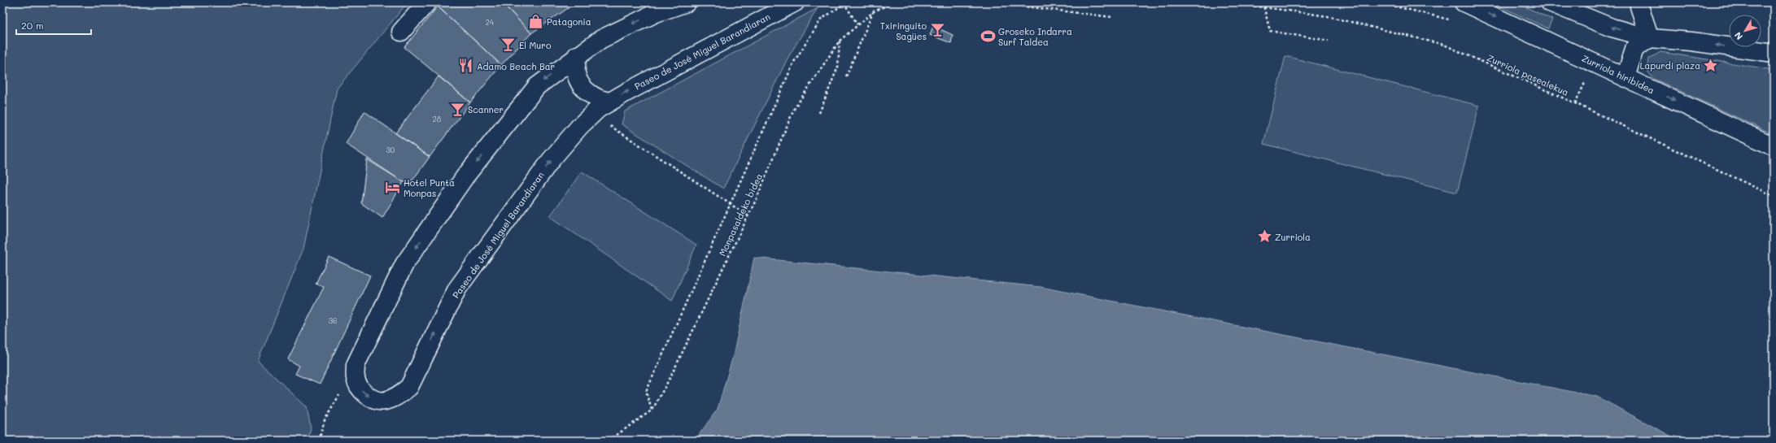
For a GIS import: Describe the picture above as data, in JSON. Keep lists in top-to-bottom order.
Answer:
{
  "streets": {
    "street": ["Paseo de José Miguel Barandiaran", "Zurriola hiribidea"],
    "path": ["Zurriola pasealekua", "Monpasaldeko bidea"]
  },
  "places": {
    "shop": ["Patagonia"],
    "bar": ["Txiringuito Sagües", "El Muro", "Scanner"],
    "sports": ["Groseko Indarra Surf Taldea"],
    "place": ["Lapurdi plaza", "Zurriola"],
    "restaurant": ["Adamo Beach Bar"],
    "hotel": ["Hotel Punta Monpas"]
  },
  "house_numbers": [
    "24",
    "28",
    "30",
    "36"
  ],
  "scale_bar": "20 m",
  "north": "bottom left"
}
